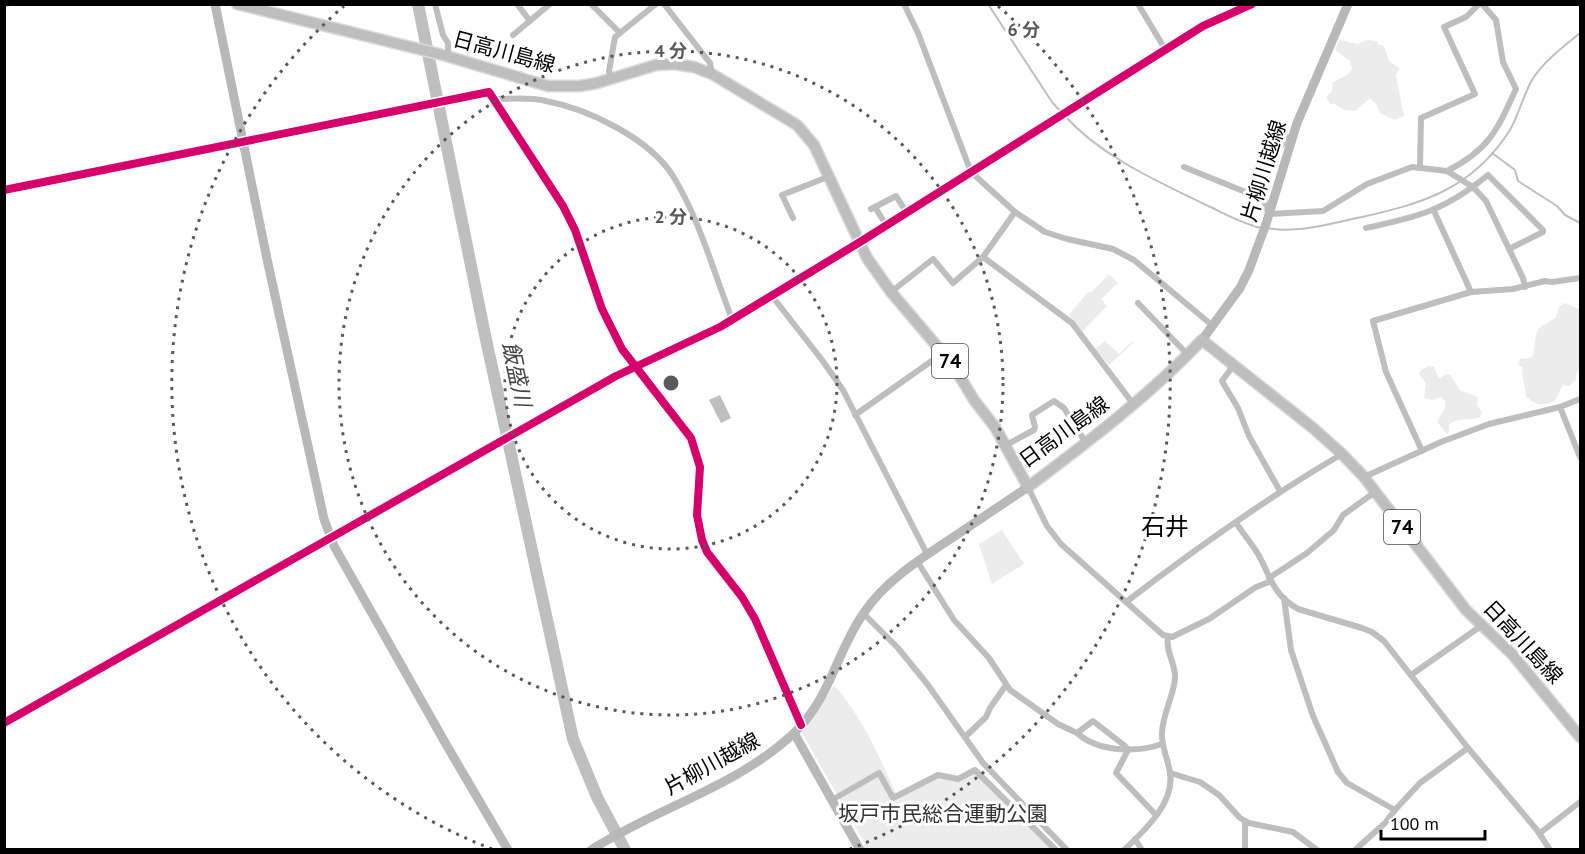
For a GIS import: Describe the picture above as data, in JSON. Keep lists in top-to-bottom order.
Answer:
{
  "streets": {
    "main road": ["日高川島線", "74"],
    "street": ["片柳川越線"]
  },
  "crossings": [
    ["日高川島線", "片柳川越線"]
  ],
  "districts": ["石井"],
  "water": ["飯盛川"],
  "parks": ["坂戸市民総合運動公園"],
  "scale_bar": "100 m",
  "rings": ["6 分", "4 分", "2 分"]
}
